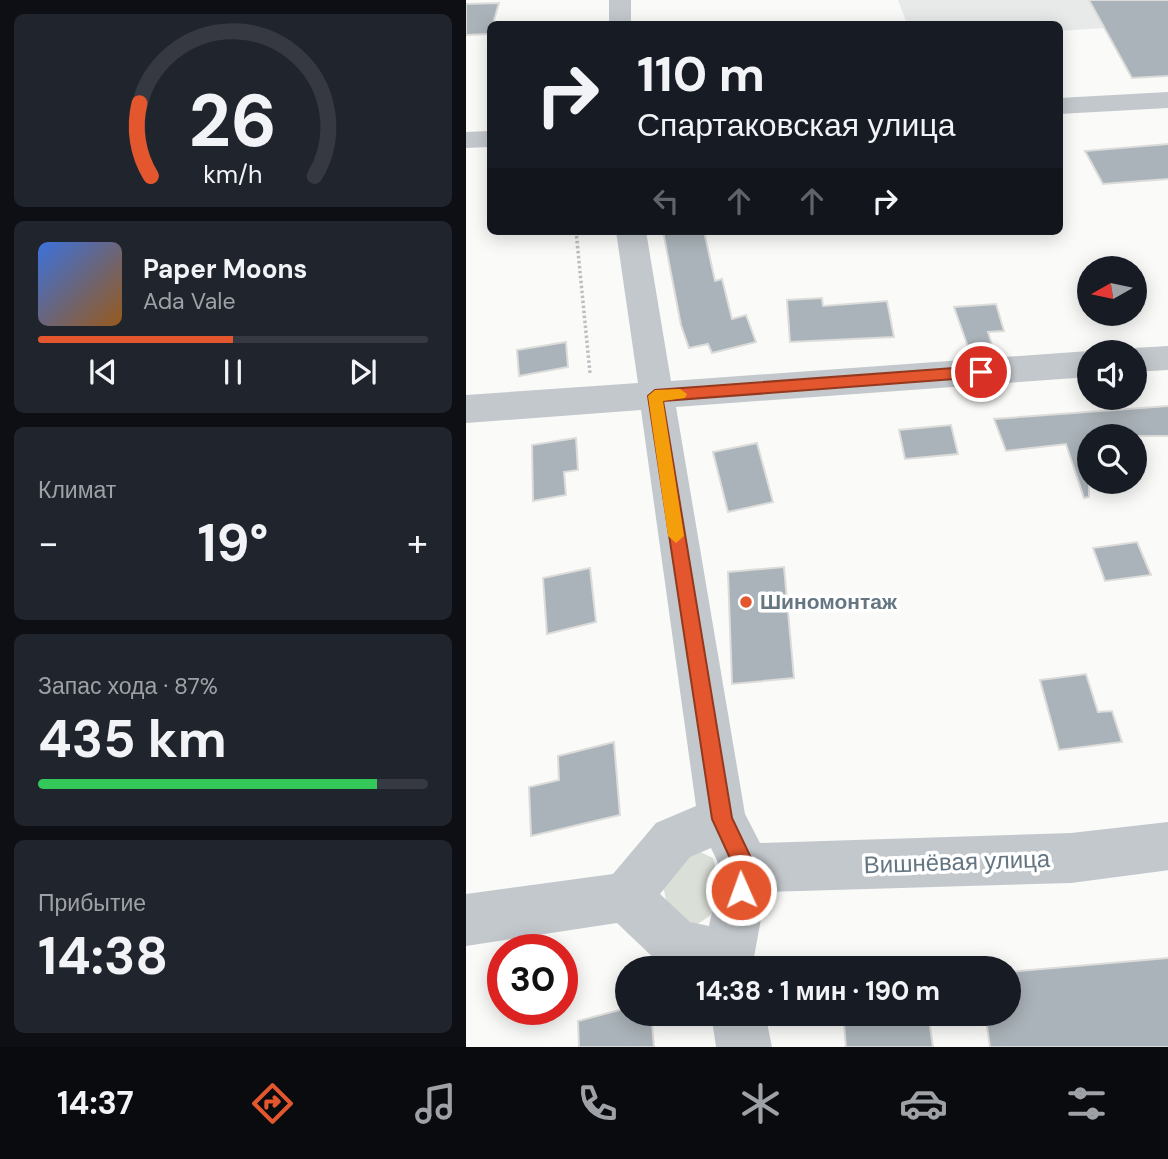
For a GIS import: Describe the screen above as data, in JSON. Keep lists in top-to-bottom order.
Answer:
{
  "streets": {
    "street": ["Вишнёвая улица"]
  },
  "places": ["Шиномонтаж"],
  "north": "left",
  "page": {
    "turn": ["110 m", "Спартаковская улица"],
    "song": ["Paper Moons", "Ada Vale"],
    "tile": [
      "Климат",
      ["Запас хода · 87%", "435 km"],
      ["Прибытие", "14:38"]
    ],
    "heat": ["−", "19°", "+"],
    "limit": "30",
    "trip": "14:38 · 1 мин · 190 m",
    "tabs": "14:37",
    "gauge": ["26", "km/h"]
  }
}
